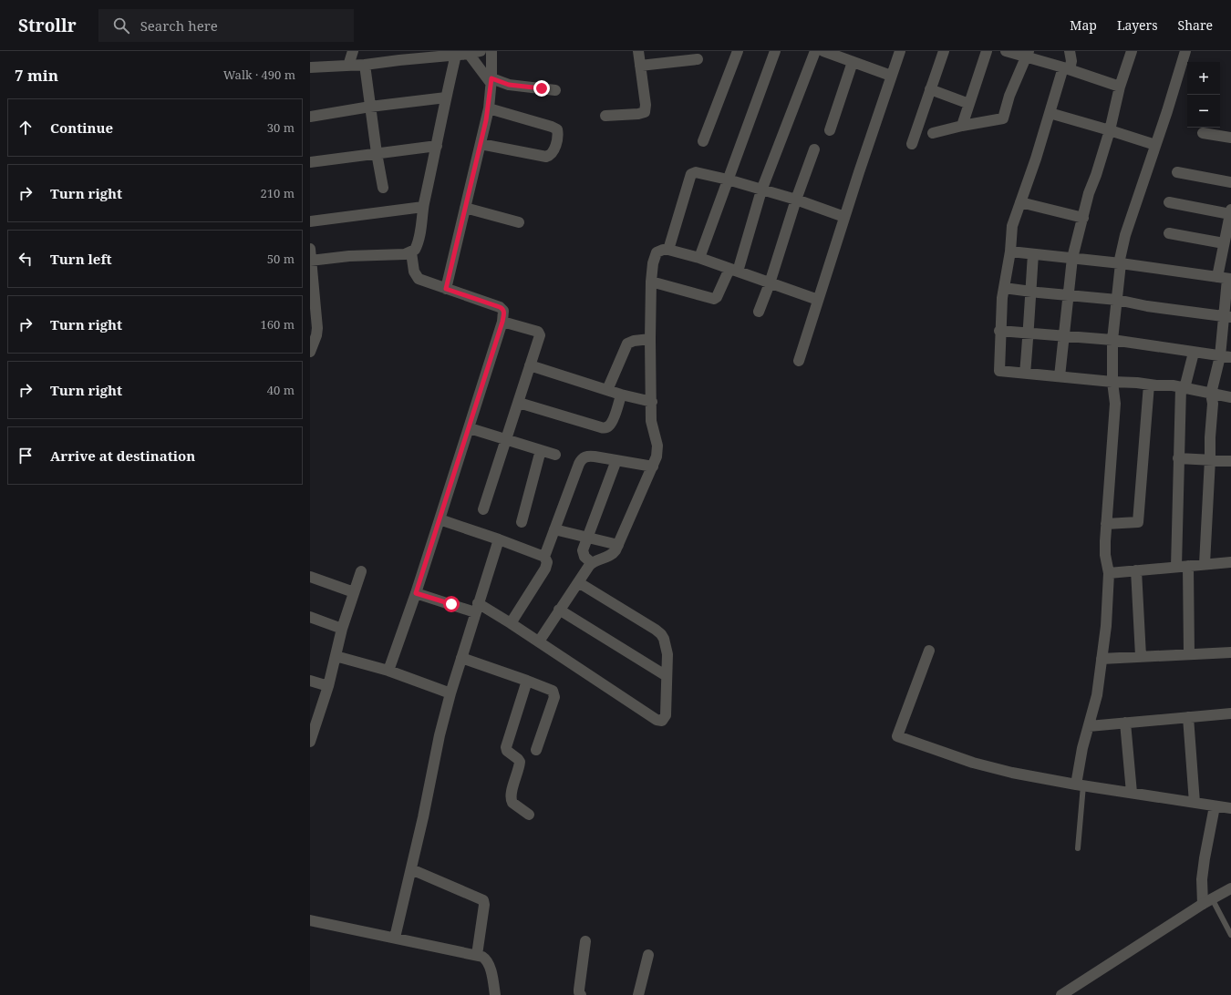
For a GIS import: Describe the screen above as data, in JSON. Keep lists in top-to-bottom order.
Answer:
{
  "page": {
    "header": "Strollr",
    "search": "Search here",
    "nav": ["Map", "Layers", "Share"],
    "heading": ["7 min", "Walk · 490 m"],
    "map_buttons": ["+", "−"],
    "list": [
      ["Continue", "30 m"],
      ["Turn right", "210 m"],
      ["Turn left", "50 m"],
      ["Turn right", "160 m"],
      ["Turn right", "40 m"],
      "Arrive at destination"
    ]
  }
}
